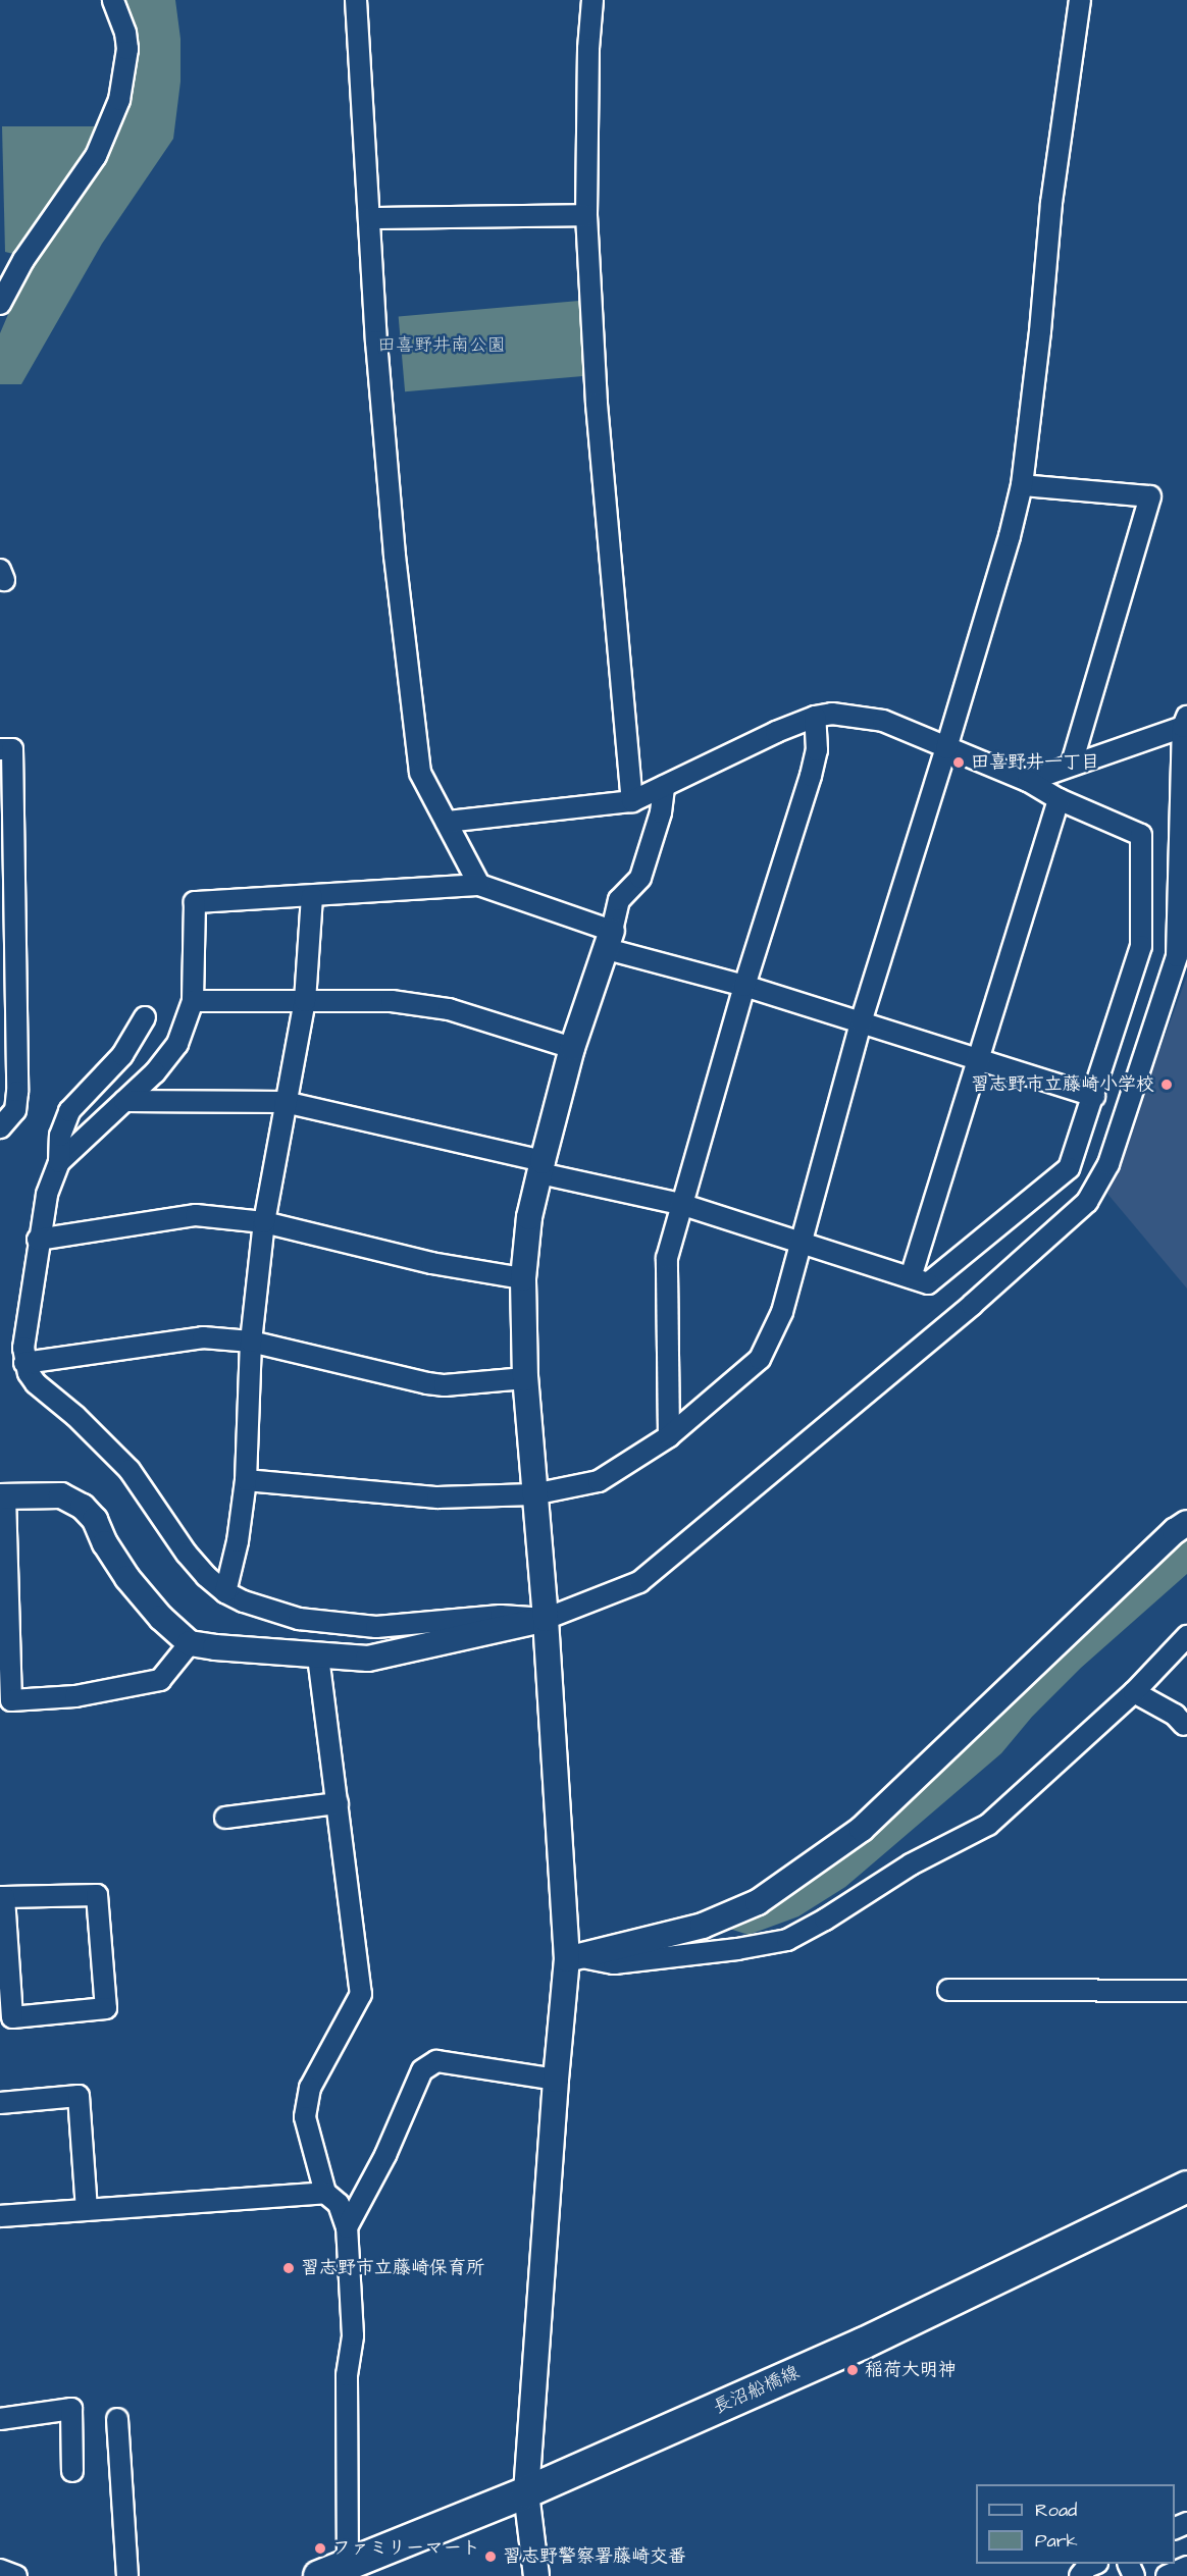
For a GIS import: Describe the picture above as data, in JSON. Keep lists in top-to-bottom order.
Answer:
{
  "streets": {
    "main road": ["長沼船橋線"]
  },
  "parks": ["田喜野井南公園"],
  "places": [
    "田喜野井一丁目",
    "習志野市立藤崎小学校",
    "習志野市立藤崎保育所",
    "稲荷大明神",
    "ファミリーマート",
    "習志野警察署藤崎交番"
  ],
  "legend": ["Road", "Park"]
}
